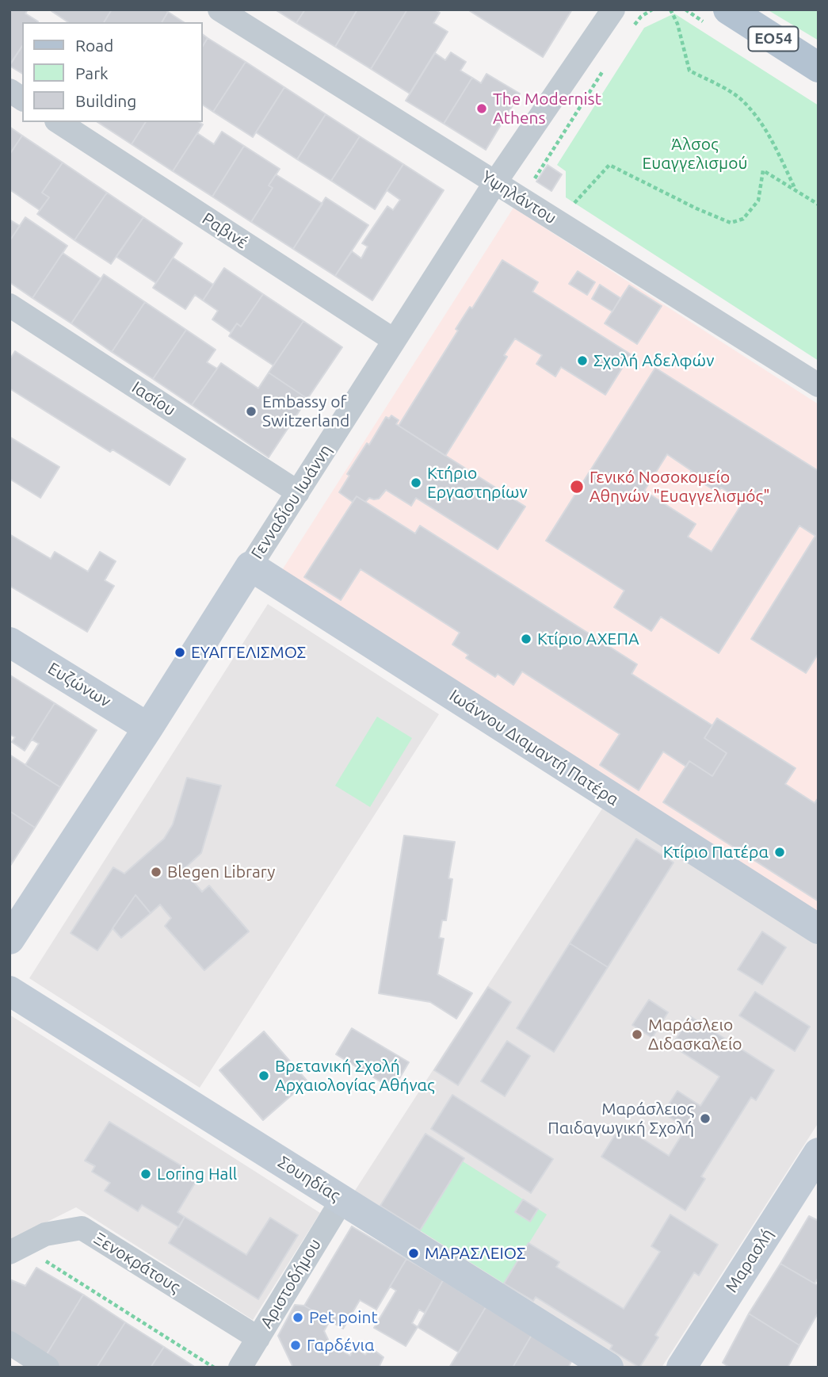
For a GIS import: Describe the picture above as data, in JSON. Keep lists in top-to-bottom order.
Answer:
{
  "streets": {
    "main road": ["ΕΟ54"],
    "street": [
      "Υψηλάντου",
      "Ραβινέ",
      "Ιασίου",
      "Γενναδίου Ιωάννη",
      "Ευζώνων",
      "Ιωάννου Διαμαντή Πατέρα",
      "Σουηδίας",
      "Μαρασλή",
      "Ξενοκράτους",
      "Αριστοδήμου"
    ]
  },
  "crossings": [
    ["Υψηλάντου", "Γενναδίου Ιωάννη"],
    ["Ραβινέ", "Γενναδίου Ιωάννη"],
    ["Ιασίου", "Γενναδίου Ιωάννη"],
    ["Γενναδίου Ιωάννη", "Ευζώνων"],
    ["Γενναδίου Ιωάννη", "Ιωάννου Διαμαντή Πατέρα"],
    ["Σουηδίας", "Αριστοδήμου"],
    ["Ξενοκράτους", "Αριστοδήμου"]
  ],
  "parks": ["Άλσος Ευαγγελισμού"],
  "places": [
    "The Modernist Athens",
    "Σχολή Αδελφών",
    "Embassy of Switzerland",
    "Κτήριο Εργαστηρίων",
    "Γενικό Νοσοκομείο Αθηνών \"Ευαγγελισμός\"",
    "Κτίριο ΑΧΕΠΑ",
    "ΕΥΑΓΓΕΛΙΣΜΟΣ",
    "Κτίριο Πατέρα",
    "Blegen Library",
    "Μαράσλειο Διδασκαλείο",
    "Βρετανική Σχολή Αρχαιολογίας Αθήνας",
    "Μαράσλειος Παιδαγωγική Σχολή",
    "Loring Hall",
    "ΜΑΡΑΣΛΕΙΟΣ",
    "Pet point",
    "Γαρδένια"
  ],
  "legend": ["Road", "Park", "Building"]
}
